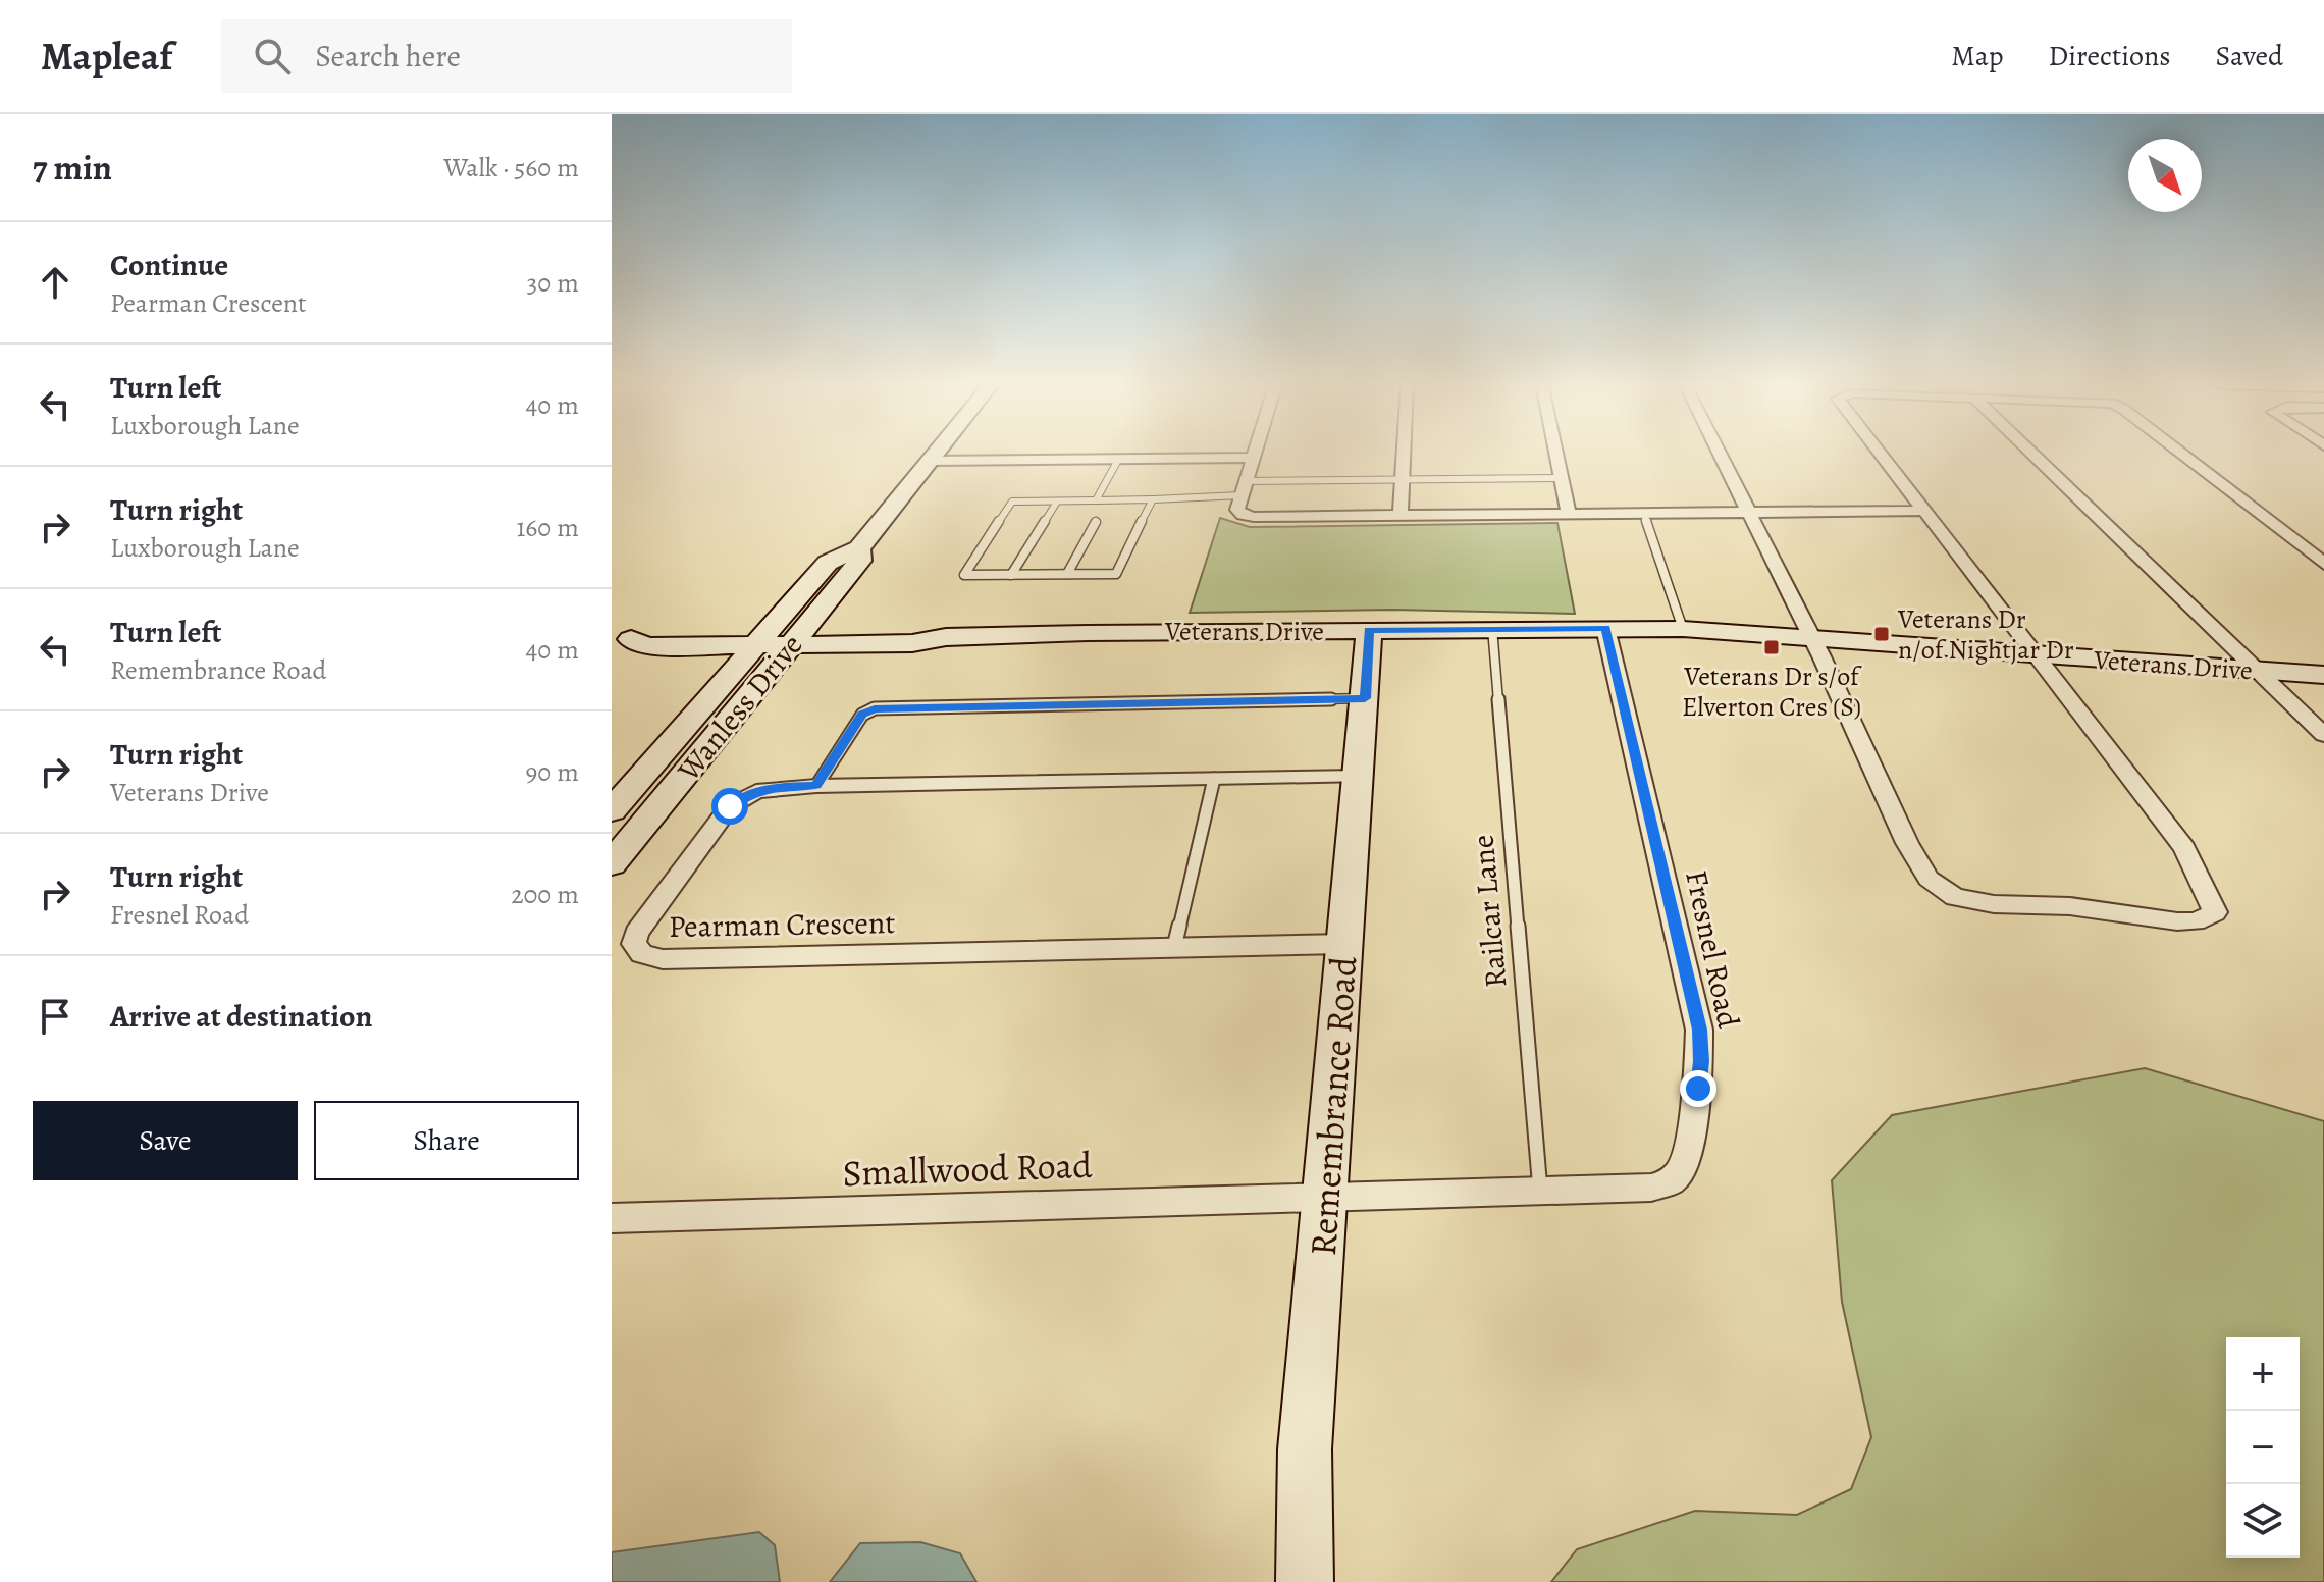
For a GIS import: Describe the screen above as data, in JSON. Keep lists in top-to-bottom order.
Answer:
{
  "streets": {
    "street": [
      "Veterans Drive",
      "Wanless Drive",
      "Pearman Crescent",
      "Fresnel Road",
      "Remembrance Road",
      "Smallwood Road"
    ],
    "lane": ["Railcar Lane"]
  },
  "crossings": [
    ["Veterans Drive", "Wanless Drive"],
    ["Veterans Drive", "Railcar Lane"],
    ["Veterans Drive", "Fresnel Road"],
    ["Veterans Drive", "Remembrance Road"],
    ["Railcar Lane", "Fresnel Road"],
    ["Pearman Crescent", "Remembrance Road"],
    ["Fresnel Road", "Remembrance Road"],
    ["Fresnel Road", "Smallwood Road"],
    ["Remembrance Road", "Smallwood Road"]
  ],
  "places": {
    "transit": ["Veterans Dr n/of Nightjar Dr", "Veterans Dr s/of Elverton Cres (S)"]
  },
  "north": "bottom right",
  "page": {
    "header": "Mapleaf",
    "search": "Search here",
    "nav": ["Map", "Directions", "Saved"],
    "heading": ["7 min", "Walk · 560 m"],
    "list": [
      ["Continue", "Pearman Crescent", "30 m"],
      ["Turn left", "Luxborough Lane", "40 m"],
      ["Turn right", "Luxborough Lane", "160 m"],
      ["Turn left", "Remembrance Road", "40 m"],
      ["Turn right", "Veterans Drive", "90 m"],
      ["Turn right", "Fresnel Road", "200 m"],
      "Arrive at destination"
    ],
    "buttons": ["Save", "Share"],
    "map_buttons": ["+", "−"]
  }
}
